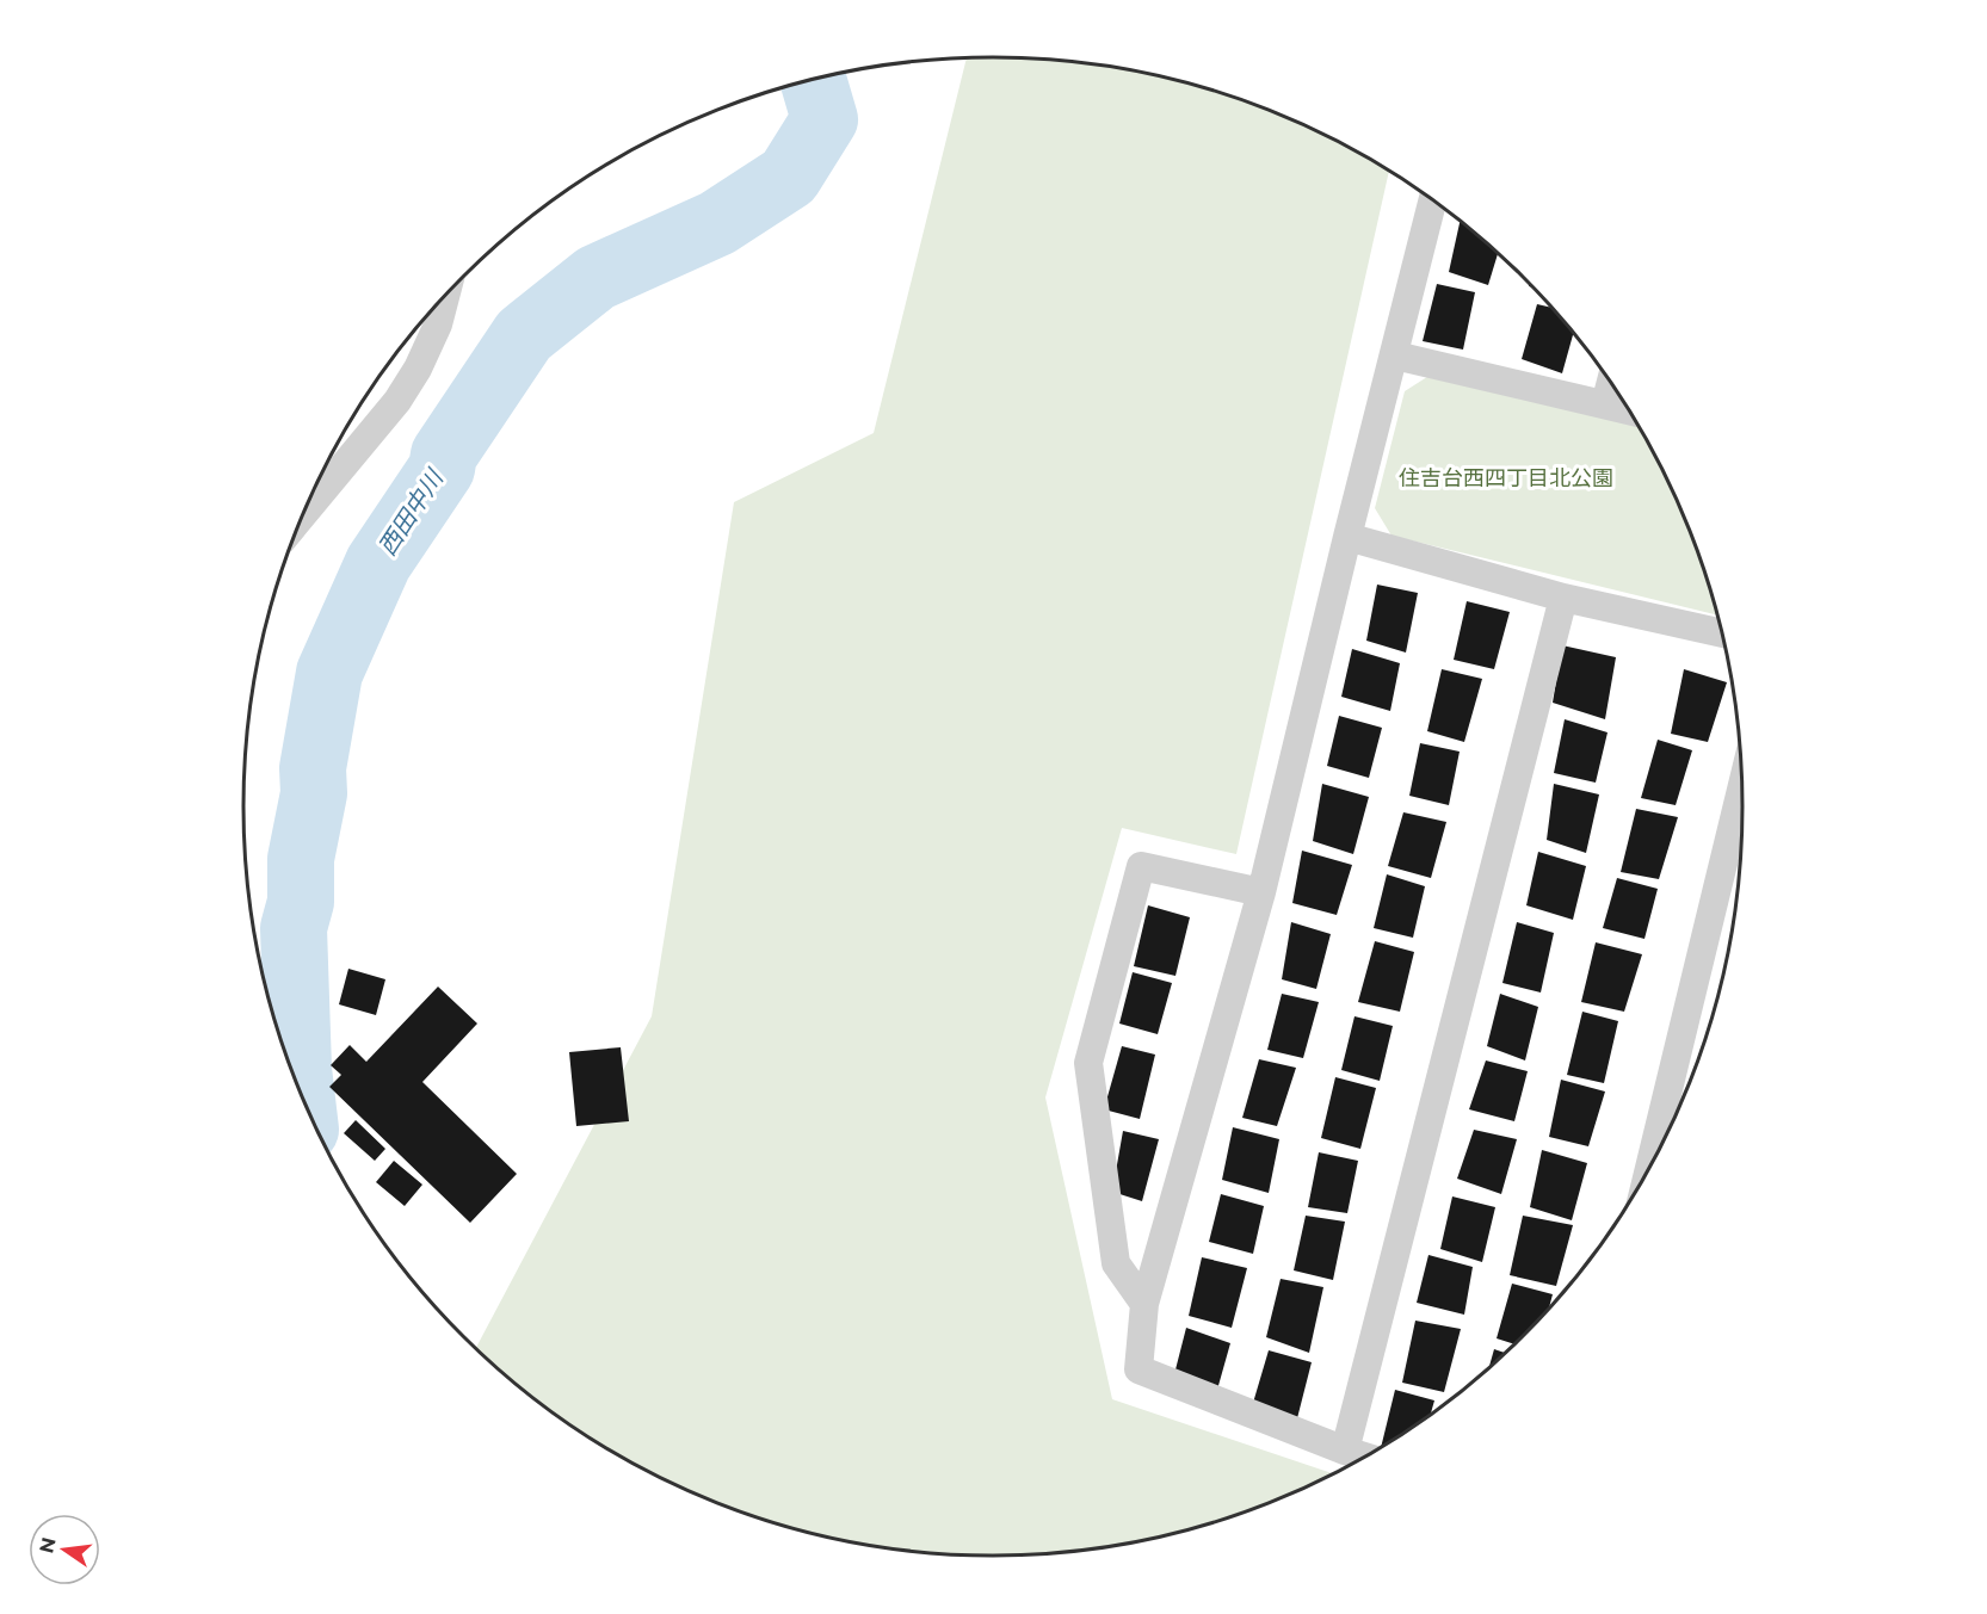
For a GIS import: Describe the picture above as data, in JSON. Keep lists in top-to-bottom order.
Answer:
{
  "water": ["西田中川"],
  "parks": ["住吉台西四丁目北公園"],
  "north": "left"
}
